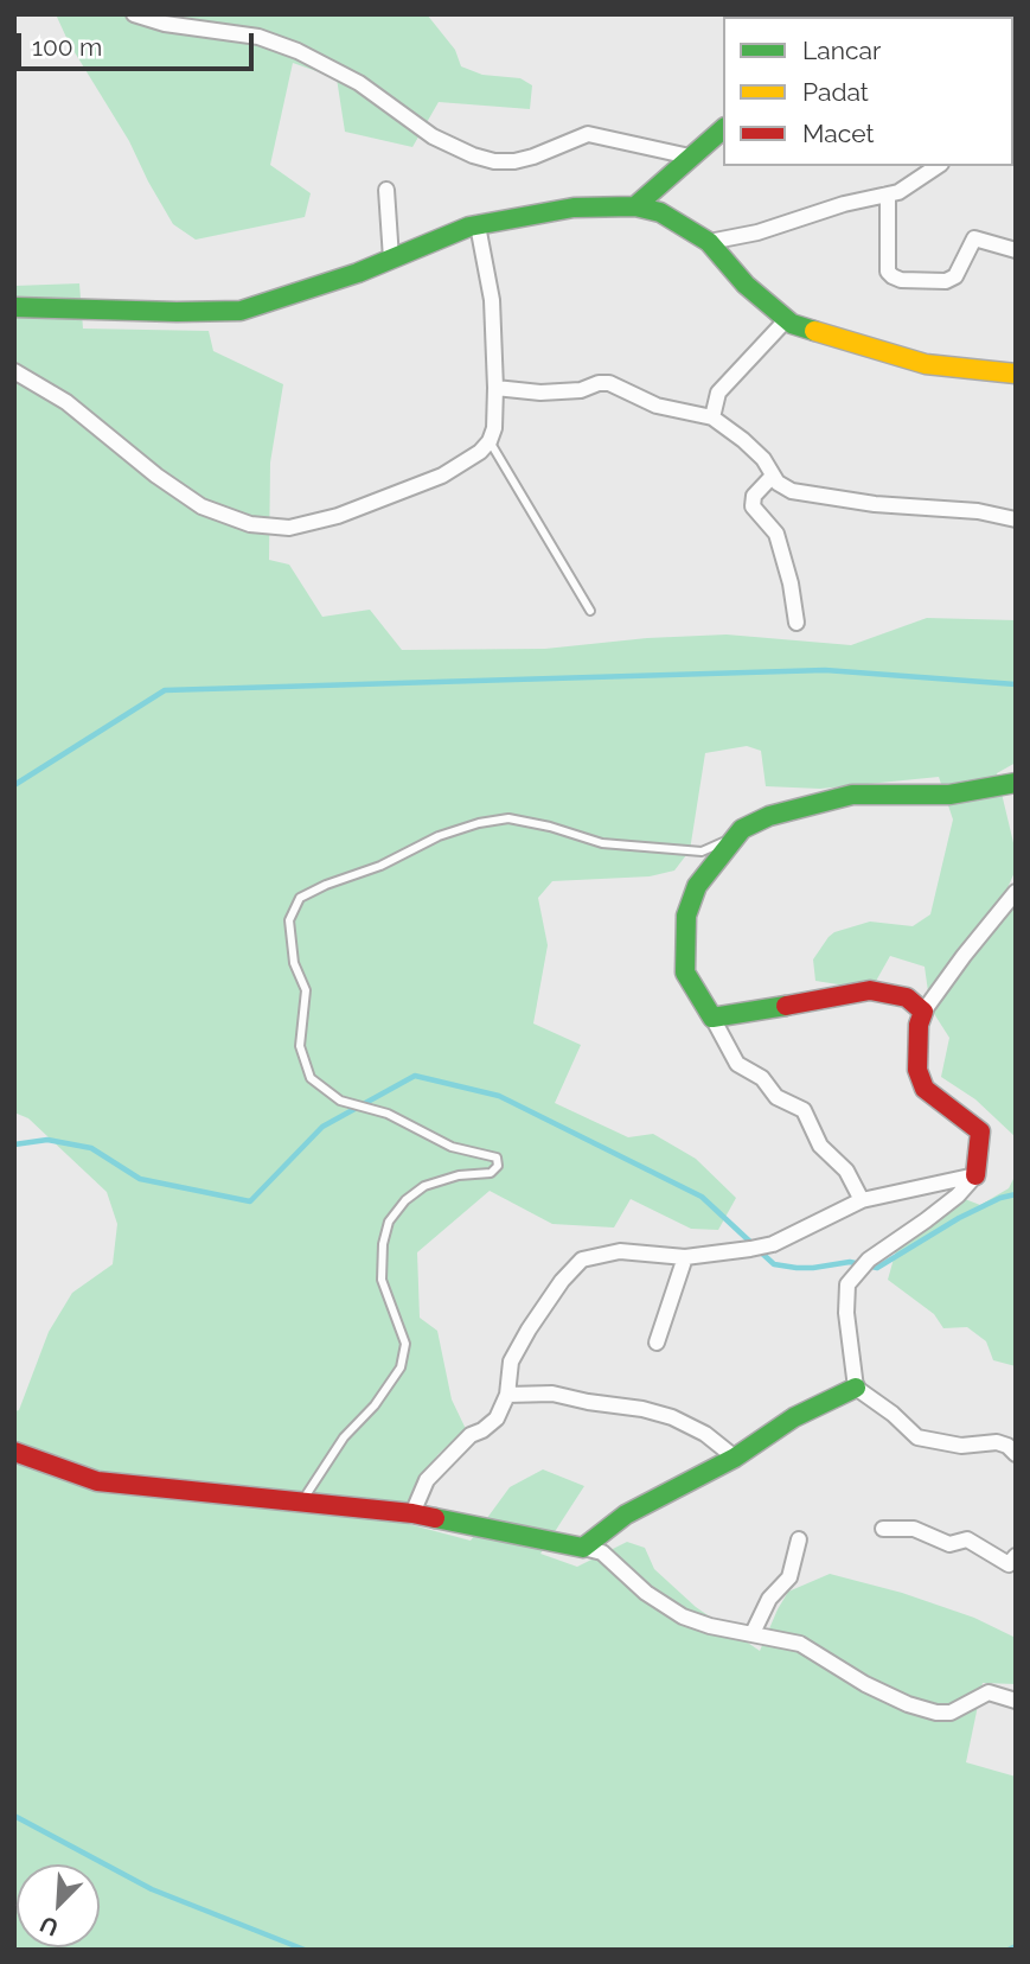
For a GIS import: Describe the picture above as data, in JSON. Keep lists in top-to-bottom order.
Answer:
{
  "legend": ["Lancar", "Padat", "Macet"],
  "scale_bar": "100 m",
  "north": "bottom left"
}
